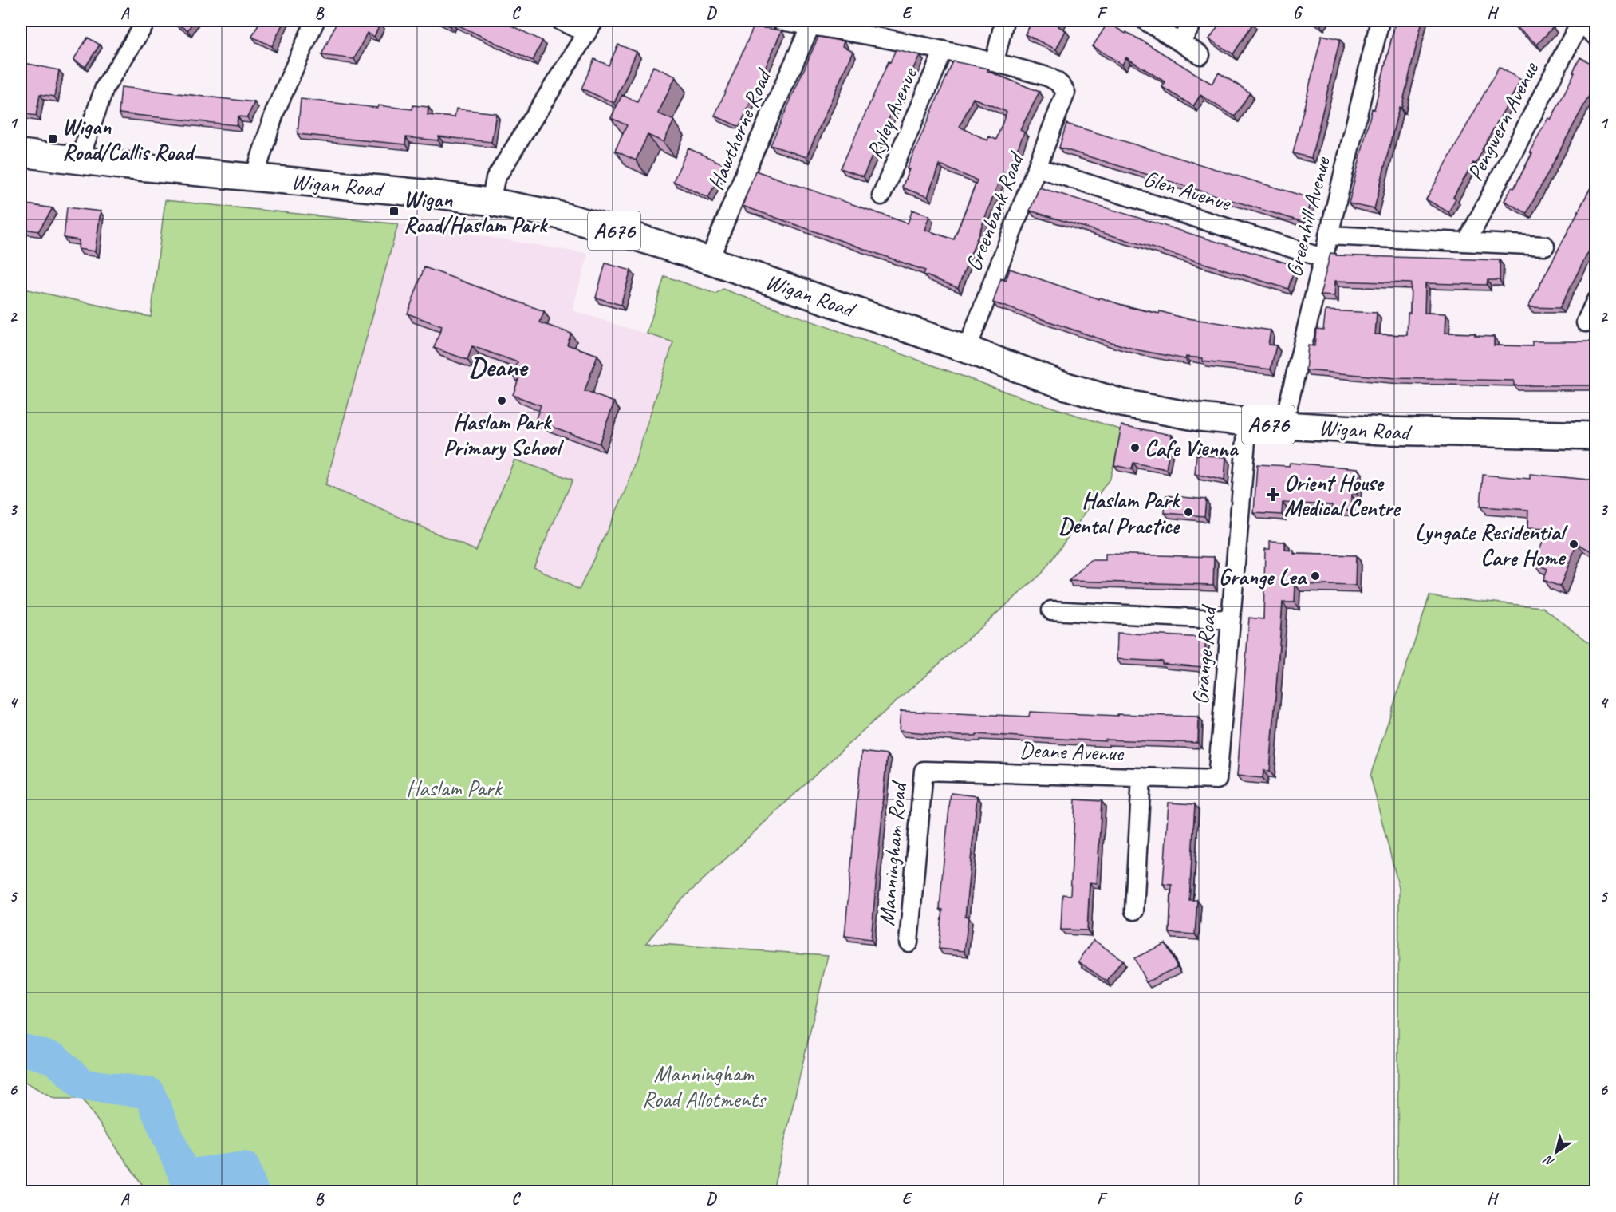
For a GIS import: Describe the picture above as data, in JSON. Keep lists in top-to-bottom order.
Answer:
{
  "streets": {
    "main road": ["Wigan Road", "A676"],
    "street": [
      "Ryley Avenue",
      "Pengwern Avenue",
      "Hawthorne Road",
      "Glen Avenue",
      "Greenbank Road",
      "Greenhill Avenue",
      "Grange Road",
      "Deane Avenue",
      "Manningham Road"
    ]
  },
  "crossings": [
    ["Hawthorne Road", "Wigan Road"],
    ["Wigan Road", "Greenbank Road"],
    ["Wigan Road", "Greenhill Avenue"],
    ["Wigan Road", "Grange Road"],
    ["Glen Avenue", "Greenbank Road"],
    ["Glen Avenue", "Greenhill Avenue"],
    ["Grange Road", "Deane Avenue"],
    ["Deane Avenue", "Manningham Road"]
  ],
  "districts": ["Deane"],
  "parks": ["Haslam Park", "Manningham Road Allotments"],
  "places": {
    "transit": ["Wigan Road/Callis Road", "Wigan Road/Haslam Park"],
    "other": [
      "Haslam Park Primary School",
      "Cafe Vienna",
      "Haslam Park Dental Practice",
      "Lyngate Residential Care Home",
      "Grange Lea"
    ],
    "health": ["Orient House Medical Centre"]
  },
  "north": "bottom left",
  "grid": {
    "columns": [
      "A",
      "B",
      "C",
      "D",
      "E",
      "F",
      "G",
      "H"
    ],
    "rows": [
      "1",
      "2",
      "3",
      "4",
      "5",
      "6"
    ]
  }
}
